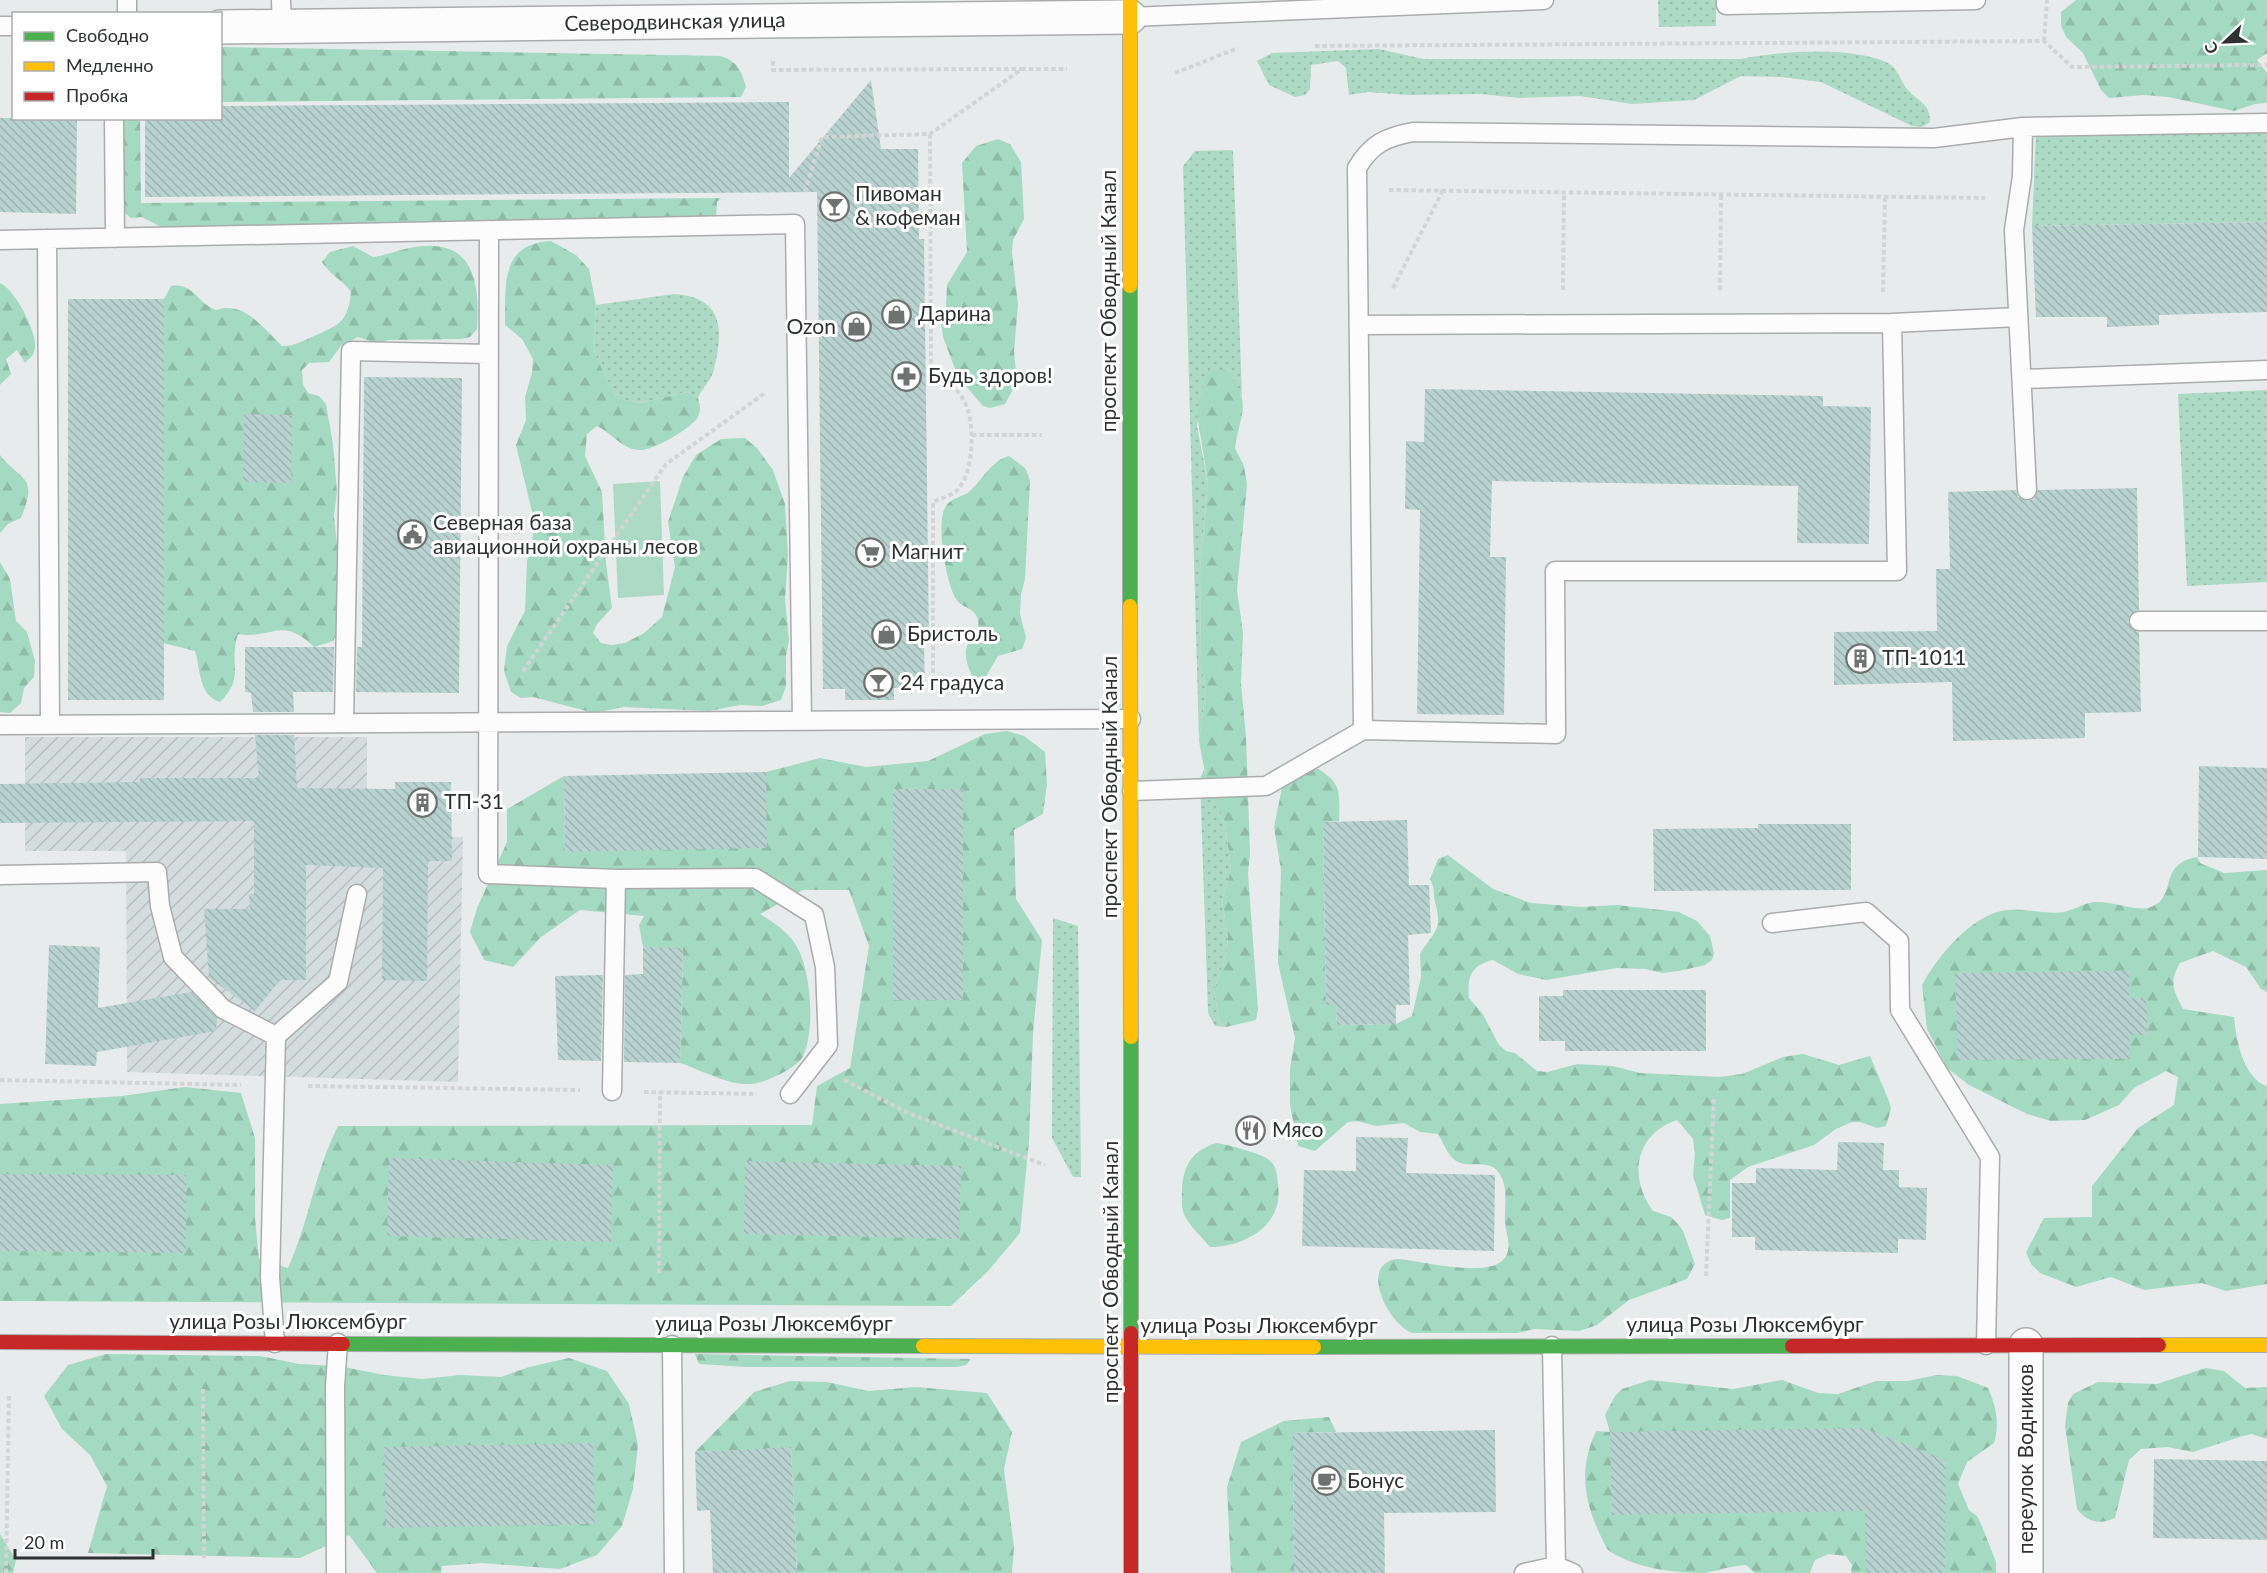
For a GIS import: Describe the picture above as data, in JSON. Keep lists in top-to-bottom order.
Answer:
{
  "streets": {
    "street": [
      "Северодвинская улица",
      "проспект Обводный Канал",
      "улица Розы Люксембург",
      "переулок Водников"
    ]
  },
  "crossings": [
    ["Северодвинская улица", "проспект Обводный Канал"],
    ["проспект Обводный Канал", "улица Розы Люксембург"],
    ["улица Розы Люксембург", "переулок Водников"]
  ],
  "places": {
    "bar": ["Пивоман & кофеман", "24 градуса"],
    "shop": ["Дарина", "Ozon", "Бристоль"],
    "pharmacy": ["Будь здоров!"],
    "public building": ["Северная база авиационной охраны лесов"],
    "supermarket": ["Магнит"],
    "building": ["ТП-1011", "ТП-31"],
    "restaurant": ["Мясо"],
    "cafe": ["Бонус"]
  },
  "legend": ["Свободно", "Медленно", "Пробка"],
  "scale_bar": "20 m",
  "north": "bottom left"
}
